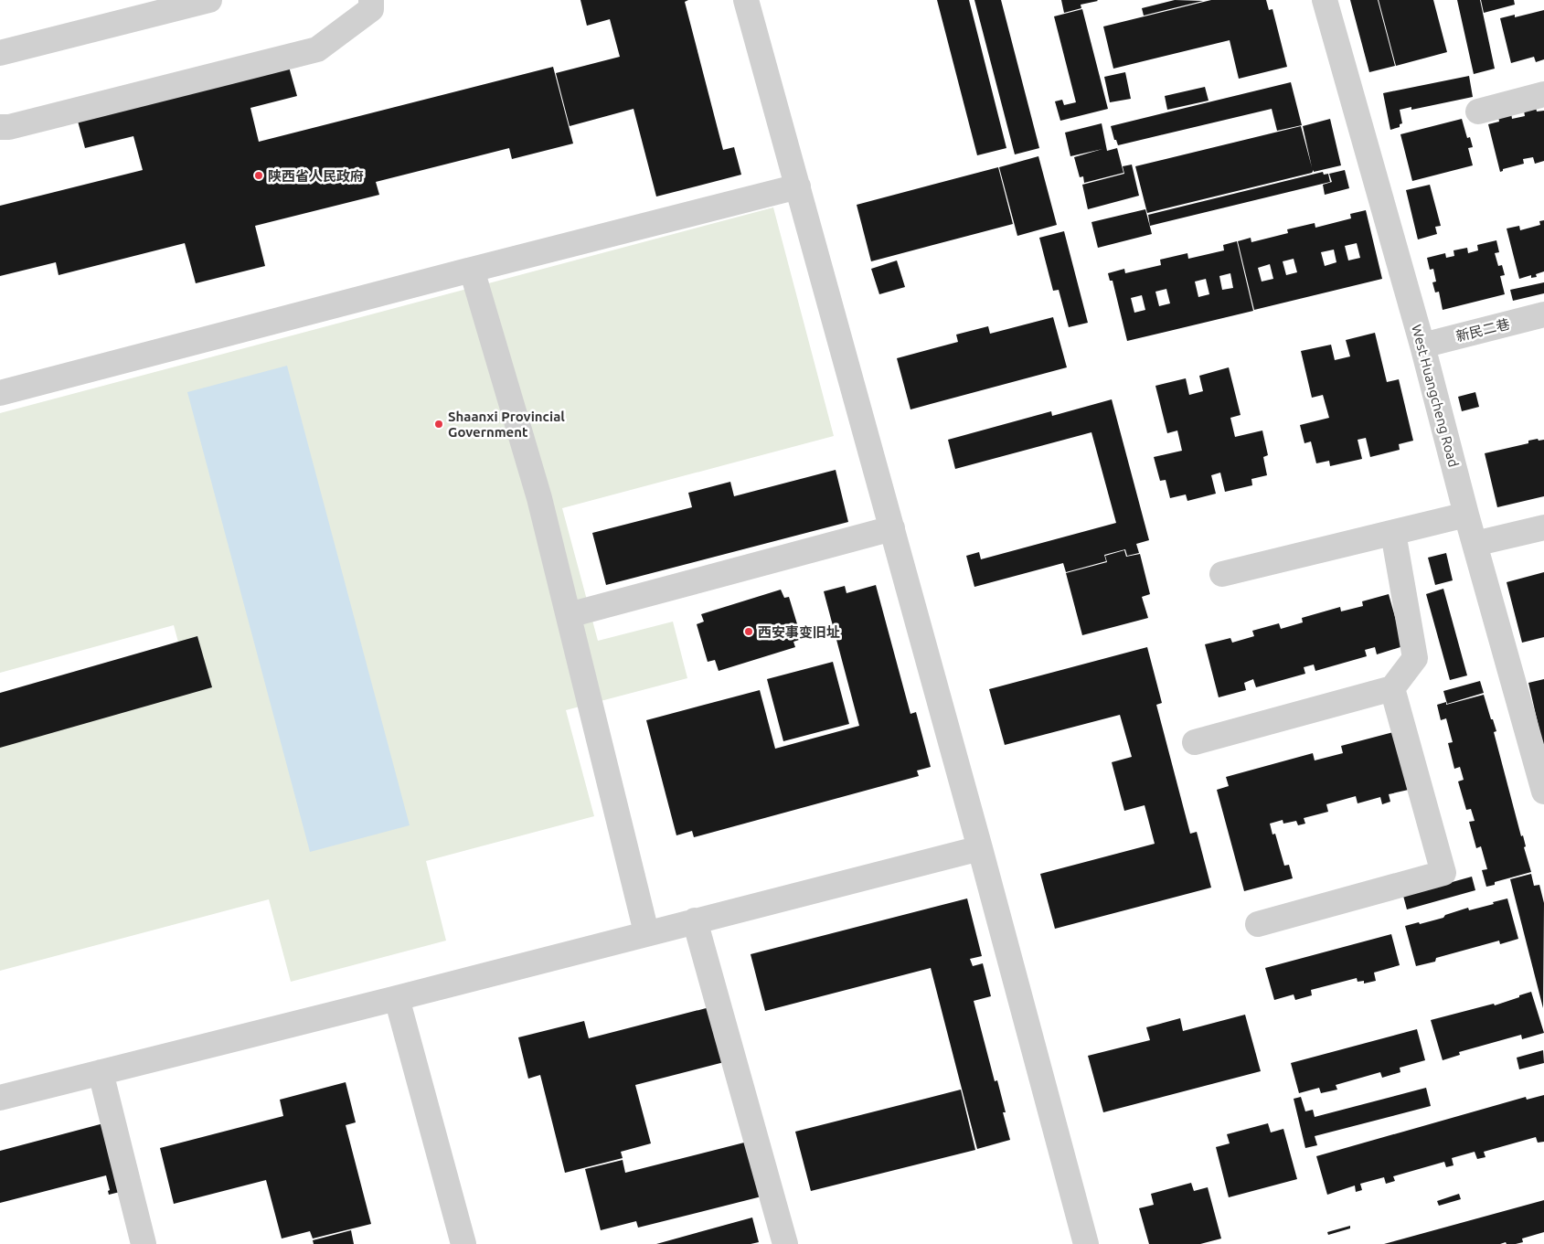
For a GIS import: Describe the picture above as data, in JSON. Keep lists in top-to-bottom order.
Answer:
{
  "streets": {
    "street": ["新民二巷", "West Huangcheng Road"]
  },
  "crossings": [
    ["新民二巷", "West Huangcheng Road"]
  ],
  "places": ["陕西省人民政府", "Shaanxi Provincial Government", "西安事变旧址"]
}
